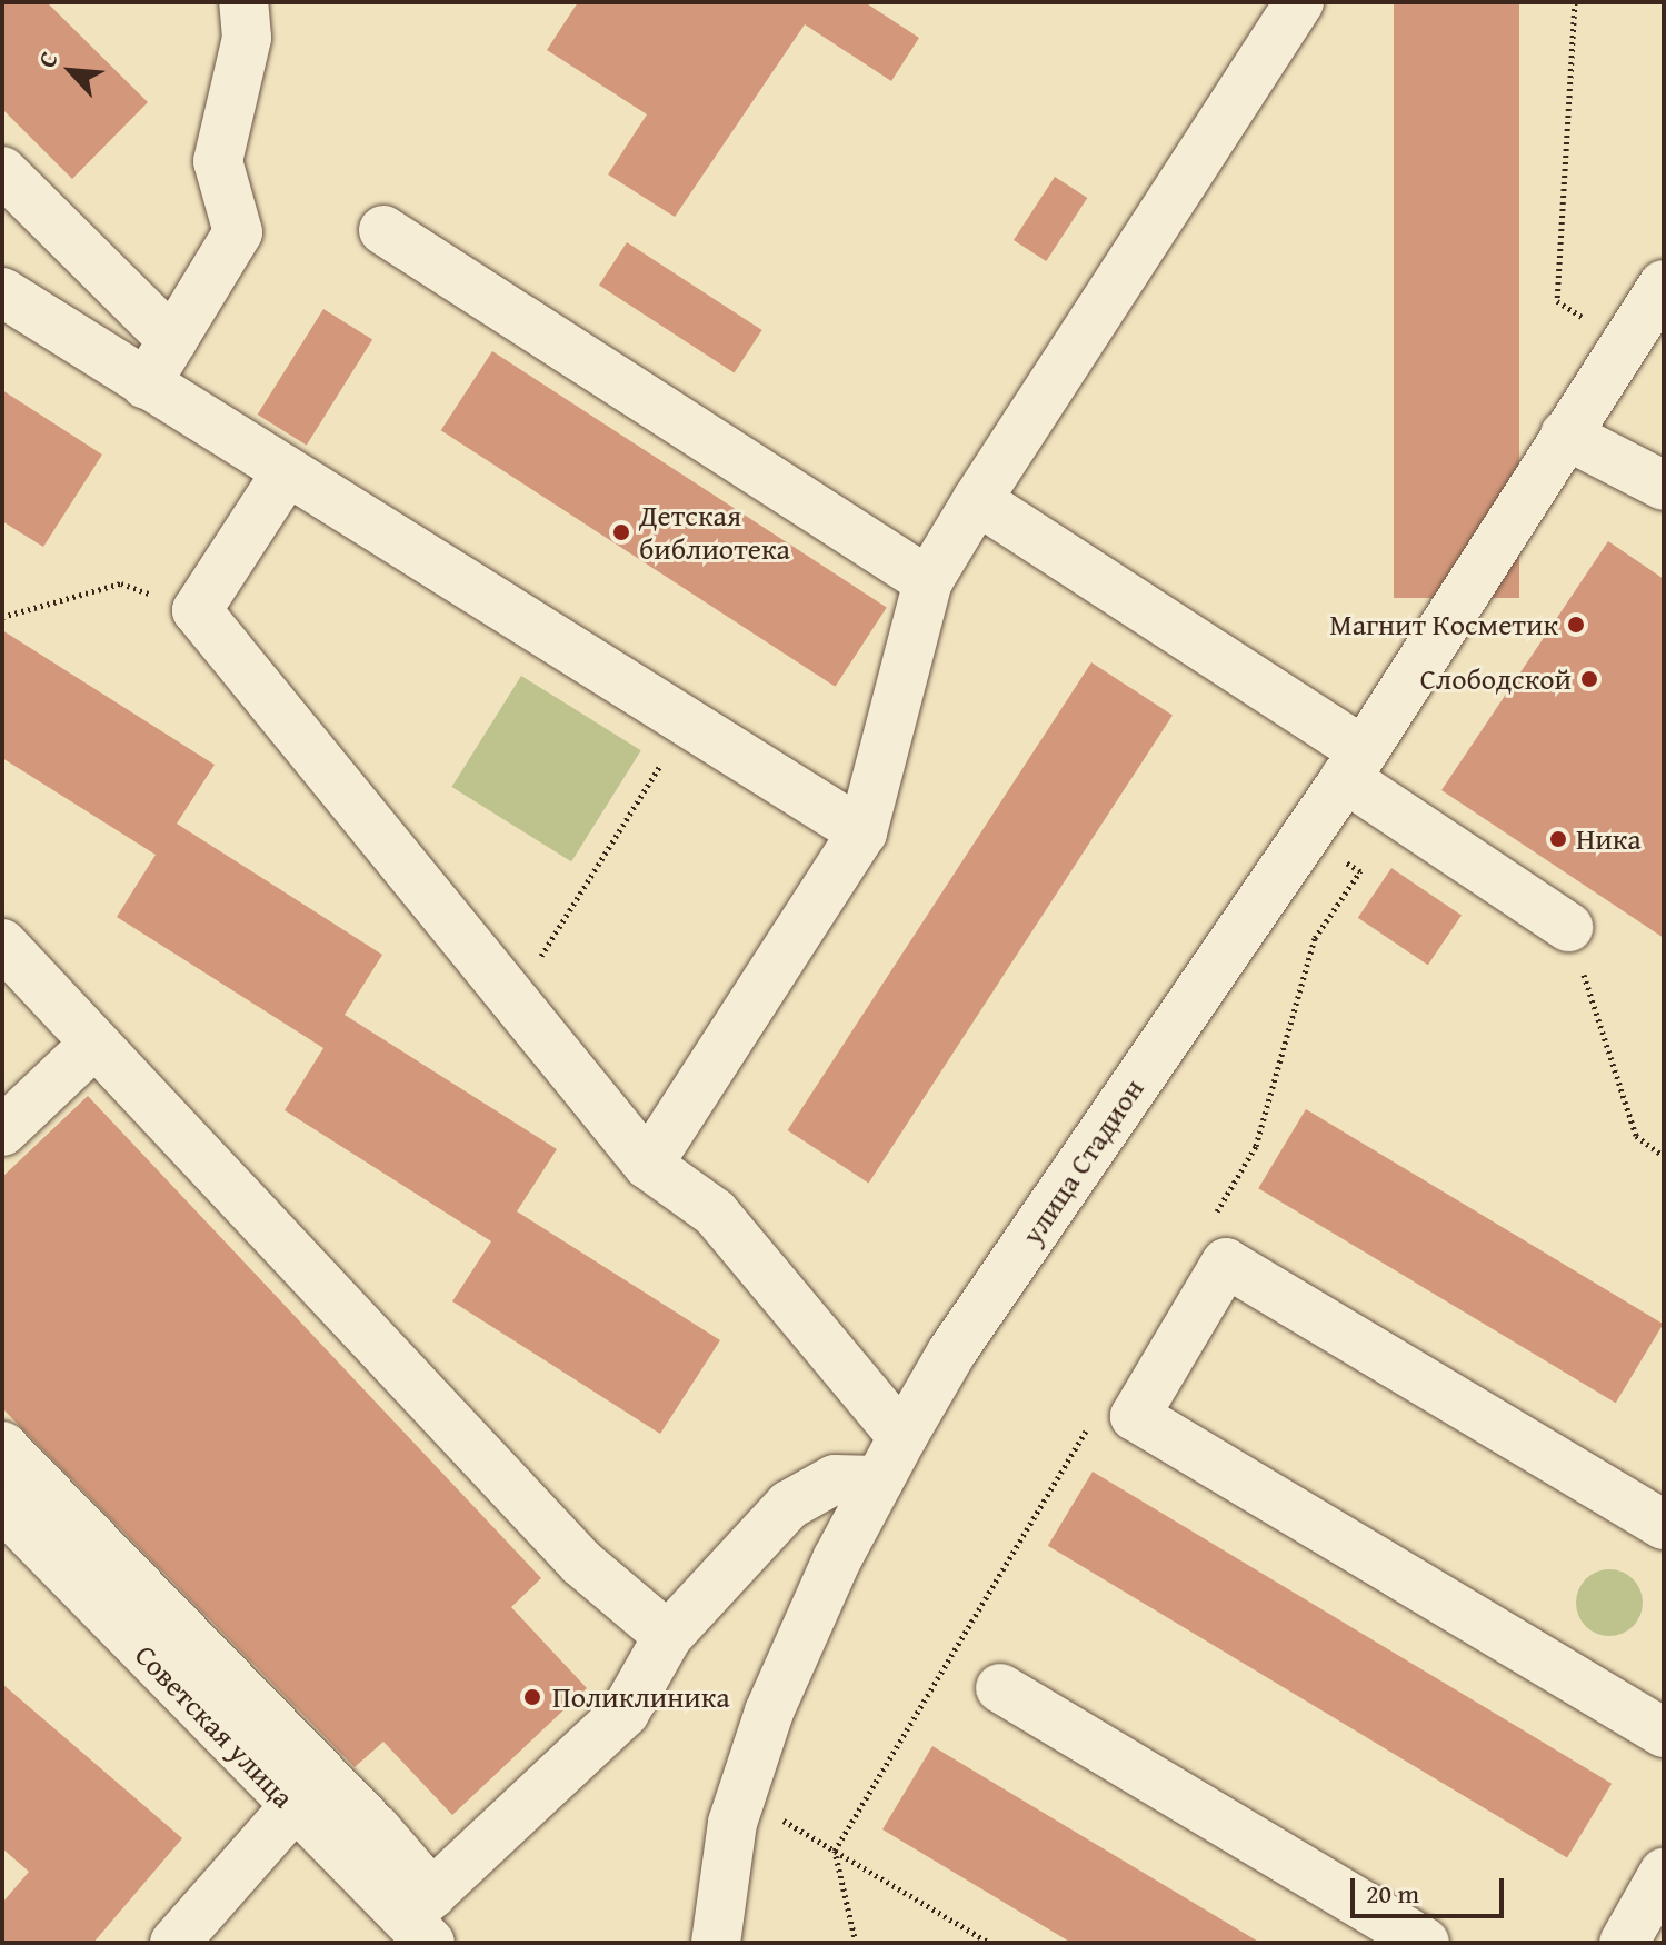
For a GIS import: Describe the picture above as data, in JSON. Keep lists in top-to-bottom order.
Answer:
{
  "streets": {
    "street": ["улица Стадион", "Советская улица"]
  },
  "places": [
    "Детская библиотека",
    "Магнит Косметик",
    "Слободской",
    "Ника",
    "Поликлиника"
  ],
  "scale_bar": "20 m",
  "north": "top left"
}
